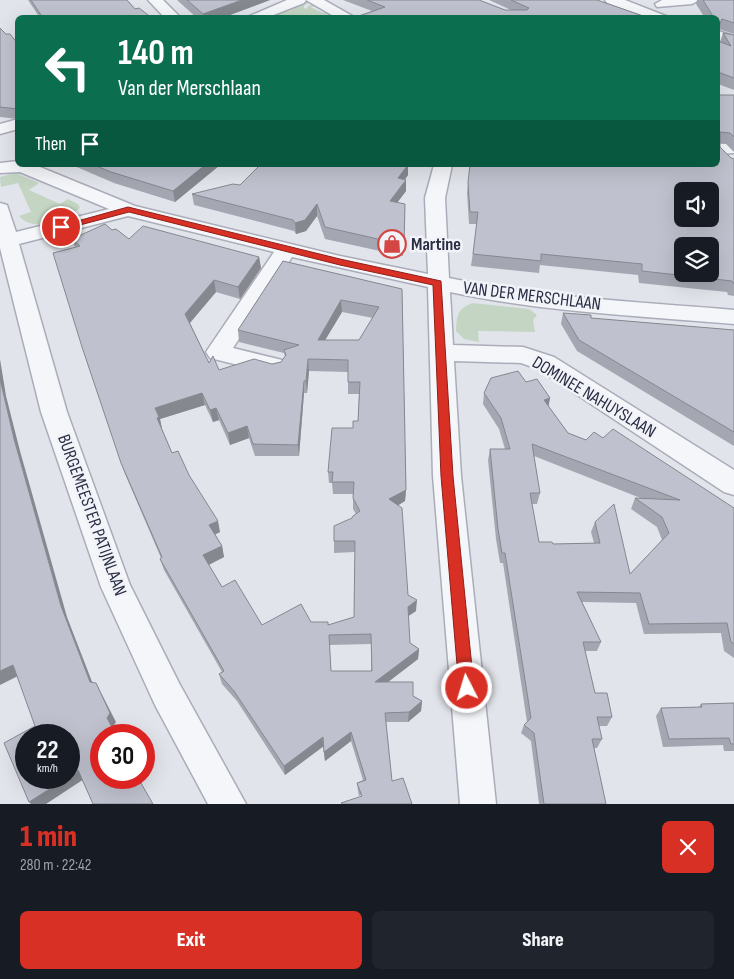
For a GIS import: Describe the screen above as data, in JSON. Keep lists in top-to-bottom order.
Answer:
{
  "streets": {
    "street": ["VAN DER MERSCHLAAN", "DOMINEE NAHUYSLAAN", "BURGEMEESTER PATIJNLAAN"]
  },
  "crossings": [
    ["VAN DER MERSCHLAAN", "BURGEMEESTER PATIJNLAAN"]
  ],
  "places": {
    "shop": ["Martine"]
  },
  "page": {
    "turn": ["140 m", "Van der Merschlaan"],
    "then": "Then",
    "speed": "22 km/h",
    "limit": "30",
    "heading": ["1 min", "280 m · 22:42"],
    "buttons": ["Exit", "Share"]
  }
}
